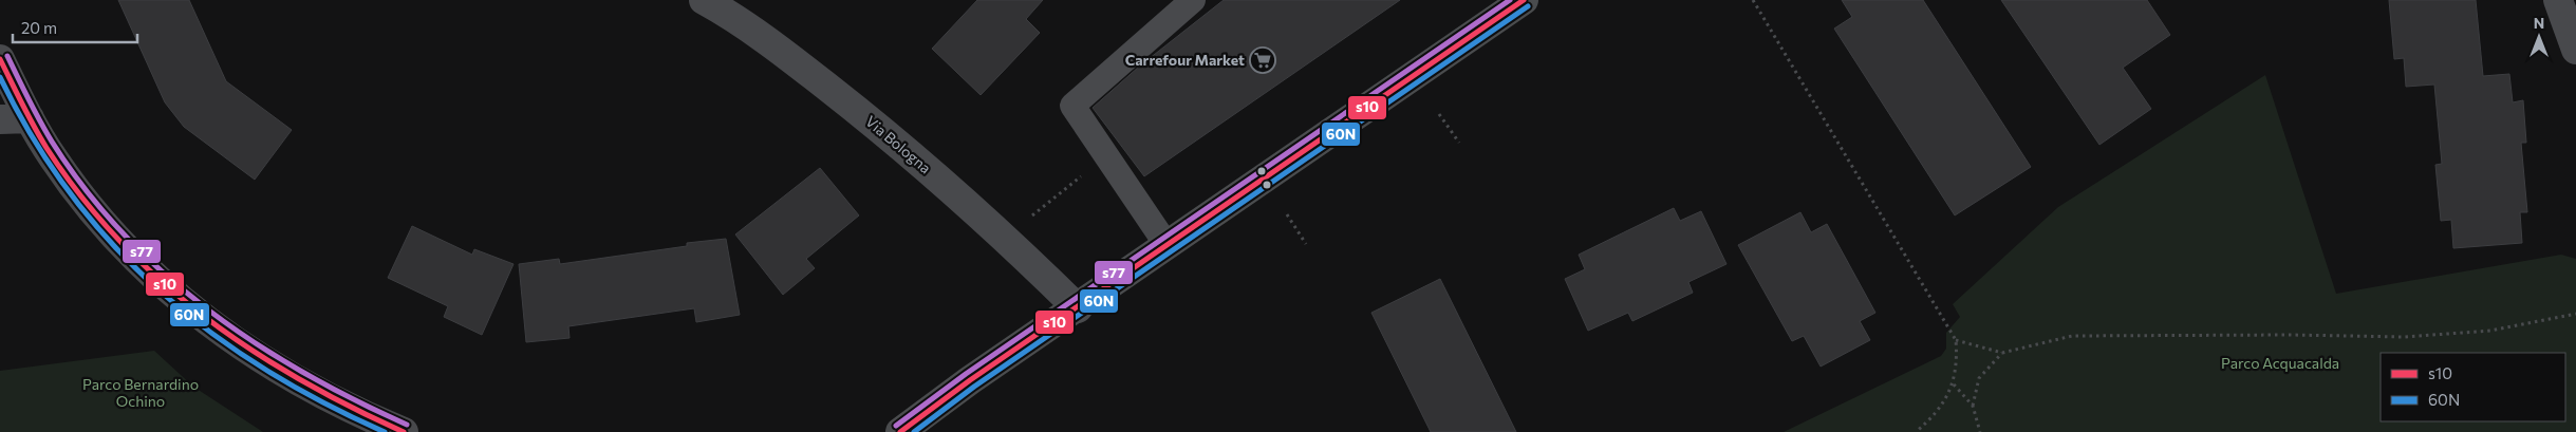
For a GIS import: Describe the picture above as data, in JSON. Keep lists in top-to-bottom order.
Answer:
{
  "streets": {
    "street": ["Via Bologna"]
  },
  "parks": ["Parco Acquacalda", "Parco Bernardino Ochino"],
  "places": {
    "supermarket": ["Carrefour Market"]
  },
  "lines": ["transit line s10", "transit line s77", "transit line 60N"],
  "legend": ["s10", "60N"],
  "scale_bar": "20 m",
  "north": "top"
}
